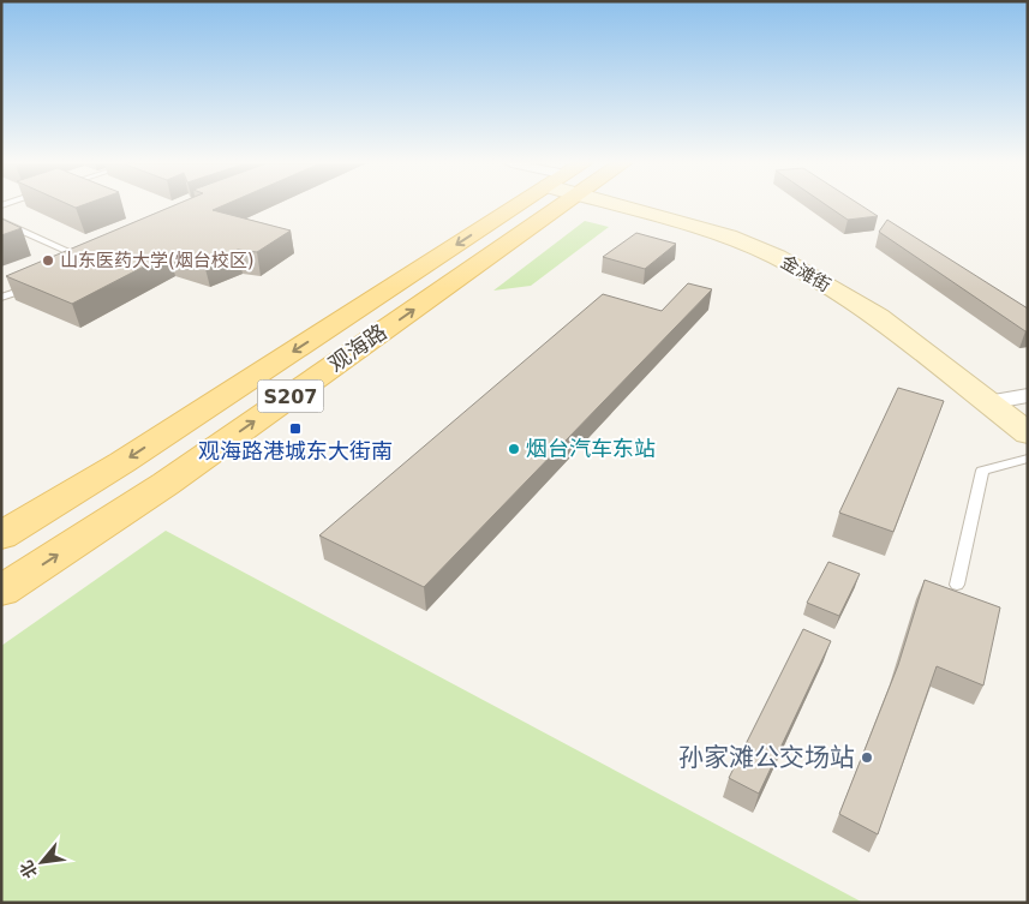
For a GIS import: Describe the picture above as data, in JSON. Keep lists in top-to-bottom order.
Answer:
{
  "streets": {
    "main road": ["观海路", "S207"],
    "street": ["金滩街"]
  },
  "places": {
    "other": ["山东医药大学(烟台校区)", "烟台汽车东站", "孙家滩公交场站"],
    "transit": ["观海路港城东大街南"]
  },
  "north": "bottom left"
}
